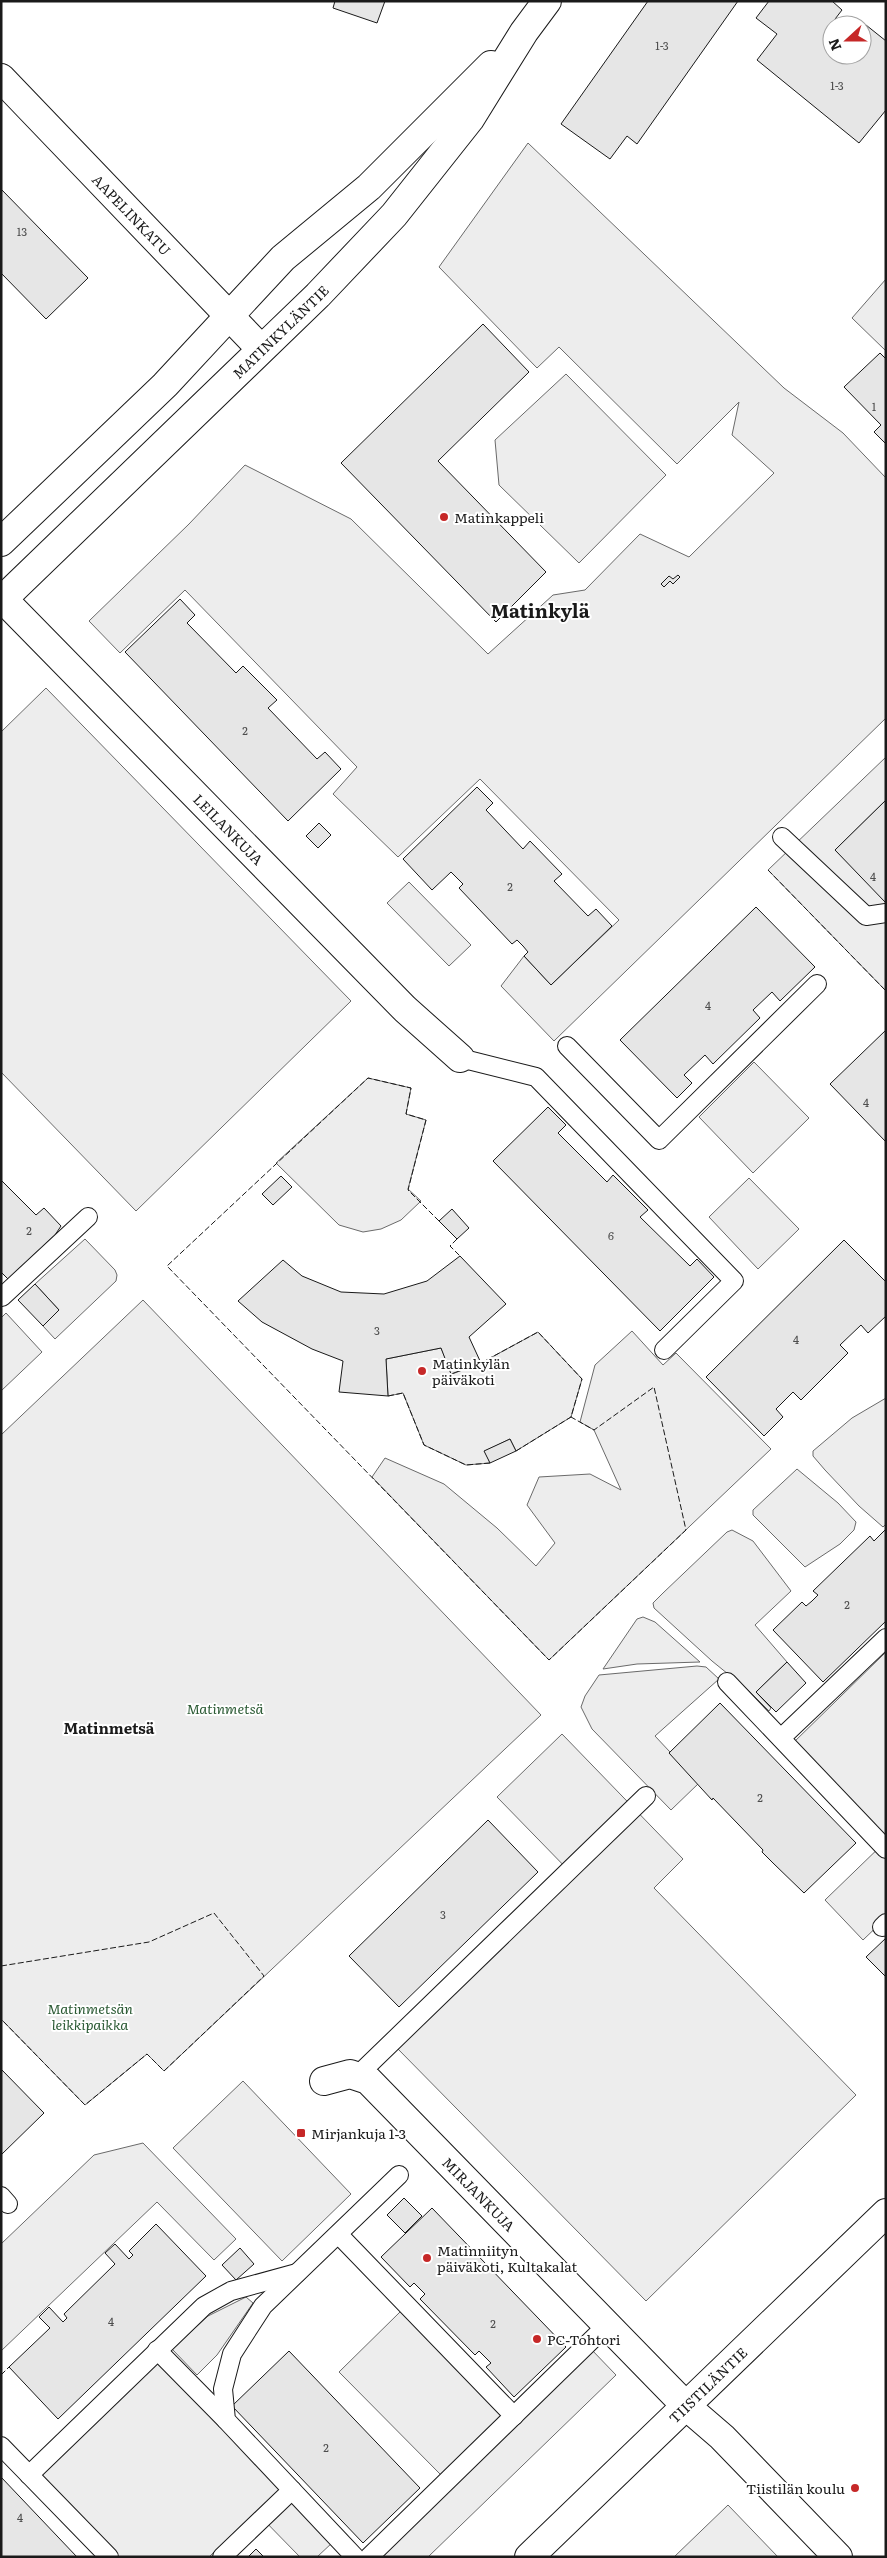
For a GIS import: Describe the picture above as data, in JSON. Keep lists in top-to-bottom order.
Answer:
{
  "streets": {
    "street": [
      "AAPELINKATU",
      "MATINKYLÄNTIE",
      "LEILANKUJA",
      "MIRJANKUJA",
      "TIISTILÄNTIE"
    ]
  },
  "crossings": [
    ["AAPELINKATU", "MATINKYLÄNTIE"],
    ["MATINKYLÄNTIE", "LEILANKUJA"],
    ["MIRJANKUJA", "TIISTILÄNTIE"]
  ],
  "districts": ["Matinkylä", "Matinmetsä"],
  "parks": ["Matinmetsä", "Matinmetsän leikkipaikka"],
  "places": {
    "other": [
      "Matinkappeli",
      "Matinkylän päiväkoti",
      "Matinniityn päiväkoti, Kultakalat",
      "PC-Tohtori",
      "Tiistilän koulu"
    ],
    "transit": ["Mirjankuja 1-3"]
  },
  "house_numbers": [
    "1-3",
    "1-3",
    "13",
    "1",
    "2",
    "4",
    "2",
    "4",
    "4",
    "2",
    "6",
    "3",
    "4",
    "2",
    "2",
    "3",
    "4",
    "2",
    "2",
    "4"
  ],
  "north": "left"
}
